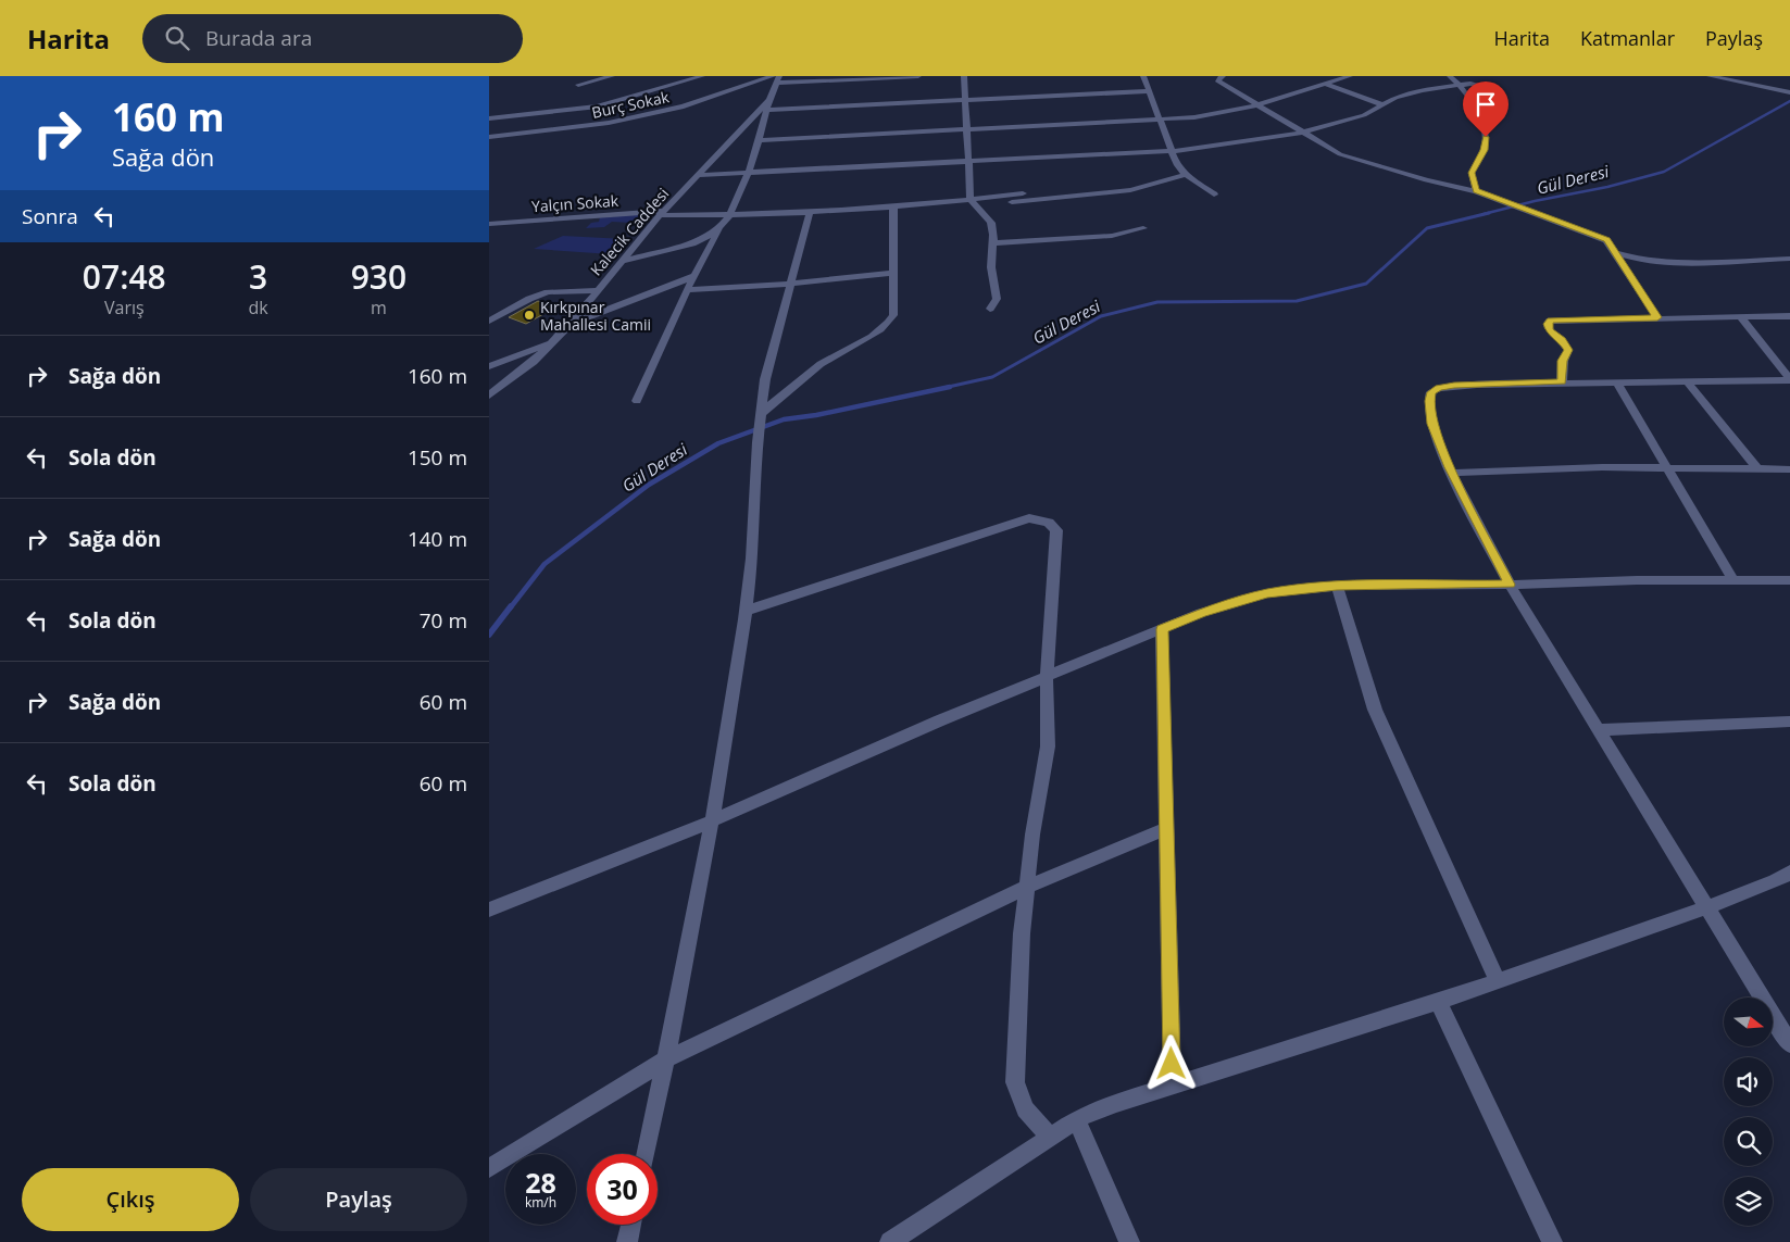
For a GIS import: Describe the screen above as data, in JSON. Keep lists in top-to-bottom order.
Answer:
{
  "streets": {
    "street": ["Burç Sokak", "Yalçın Sokak", "Kalecik Caddesi"]
  },
  "crossings": [
    ["Burç Sokak", "Kalecik Caddesi"],
    ["Yalçın Sokak", "Kalecik Caddesi"]
  ],
  "water": ["Gül Deresi"],
  "places": ["Kırkpınar Mahallesi Camii"],
  "north": "right",
  "page": {
    "header": "Harita",
    "search": "Burada ara",
    "nav": ["Harita", "Katmanlar", "Paylaş"],
    "turn": ["160 m", "Sağa dön"],
    "then": "Sonra",
    "eta": [
      "07:48",
      "Varış",
      "3",
      "dk",
      "930",
      "m"
    ],
    "list": [
      {
        "name": "Sağa dön",
        "value": "160 m"
      },
      {
        "name": "Sola dön",
        "value": "150 m"
      },
      {
        "name": "Sağa dön",
        "value": "140 m"
      },
      {
        "name": "Sola dön",
        "value": "70 m"
      },
      {
        "name": "Sağa dön",
        "value": "60 m"
      },
      {
        "name": "Sola dön",
        "value": "60 m"
      }
    ],
    "speed": "28 km/h",
    "limit": "30",
    "buttons": ["Çıkış", "Paylaş"]
  }
}
